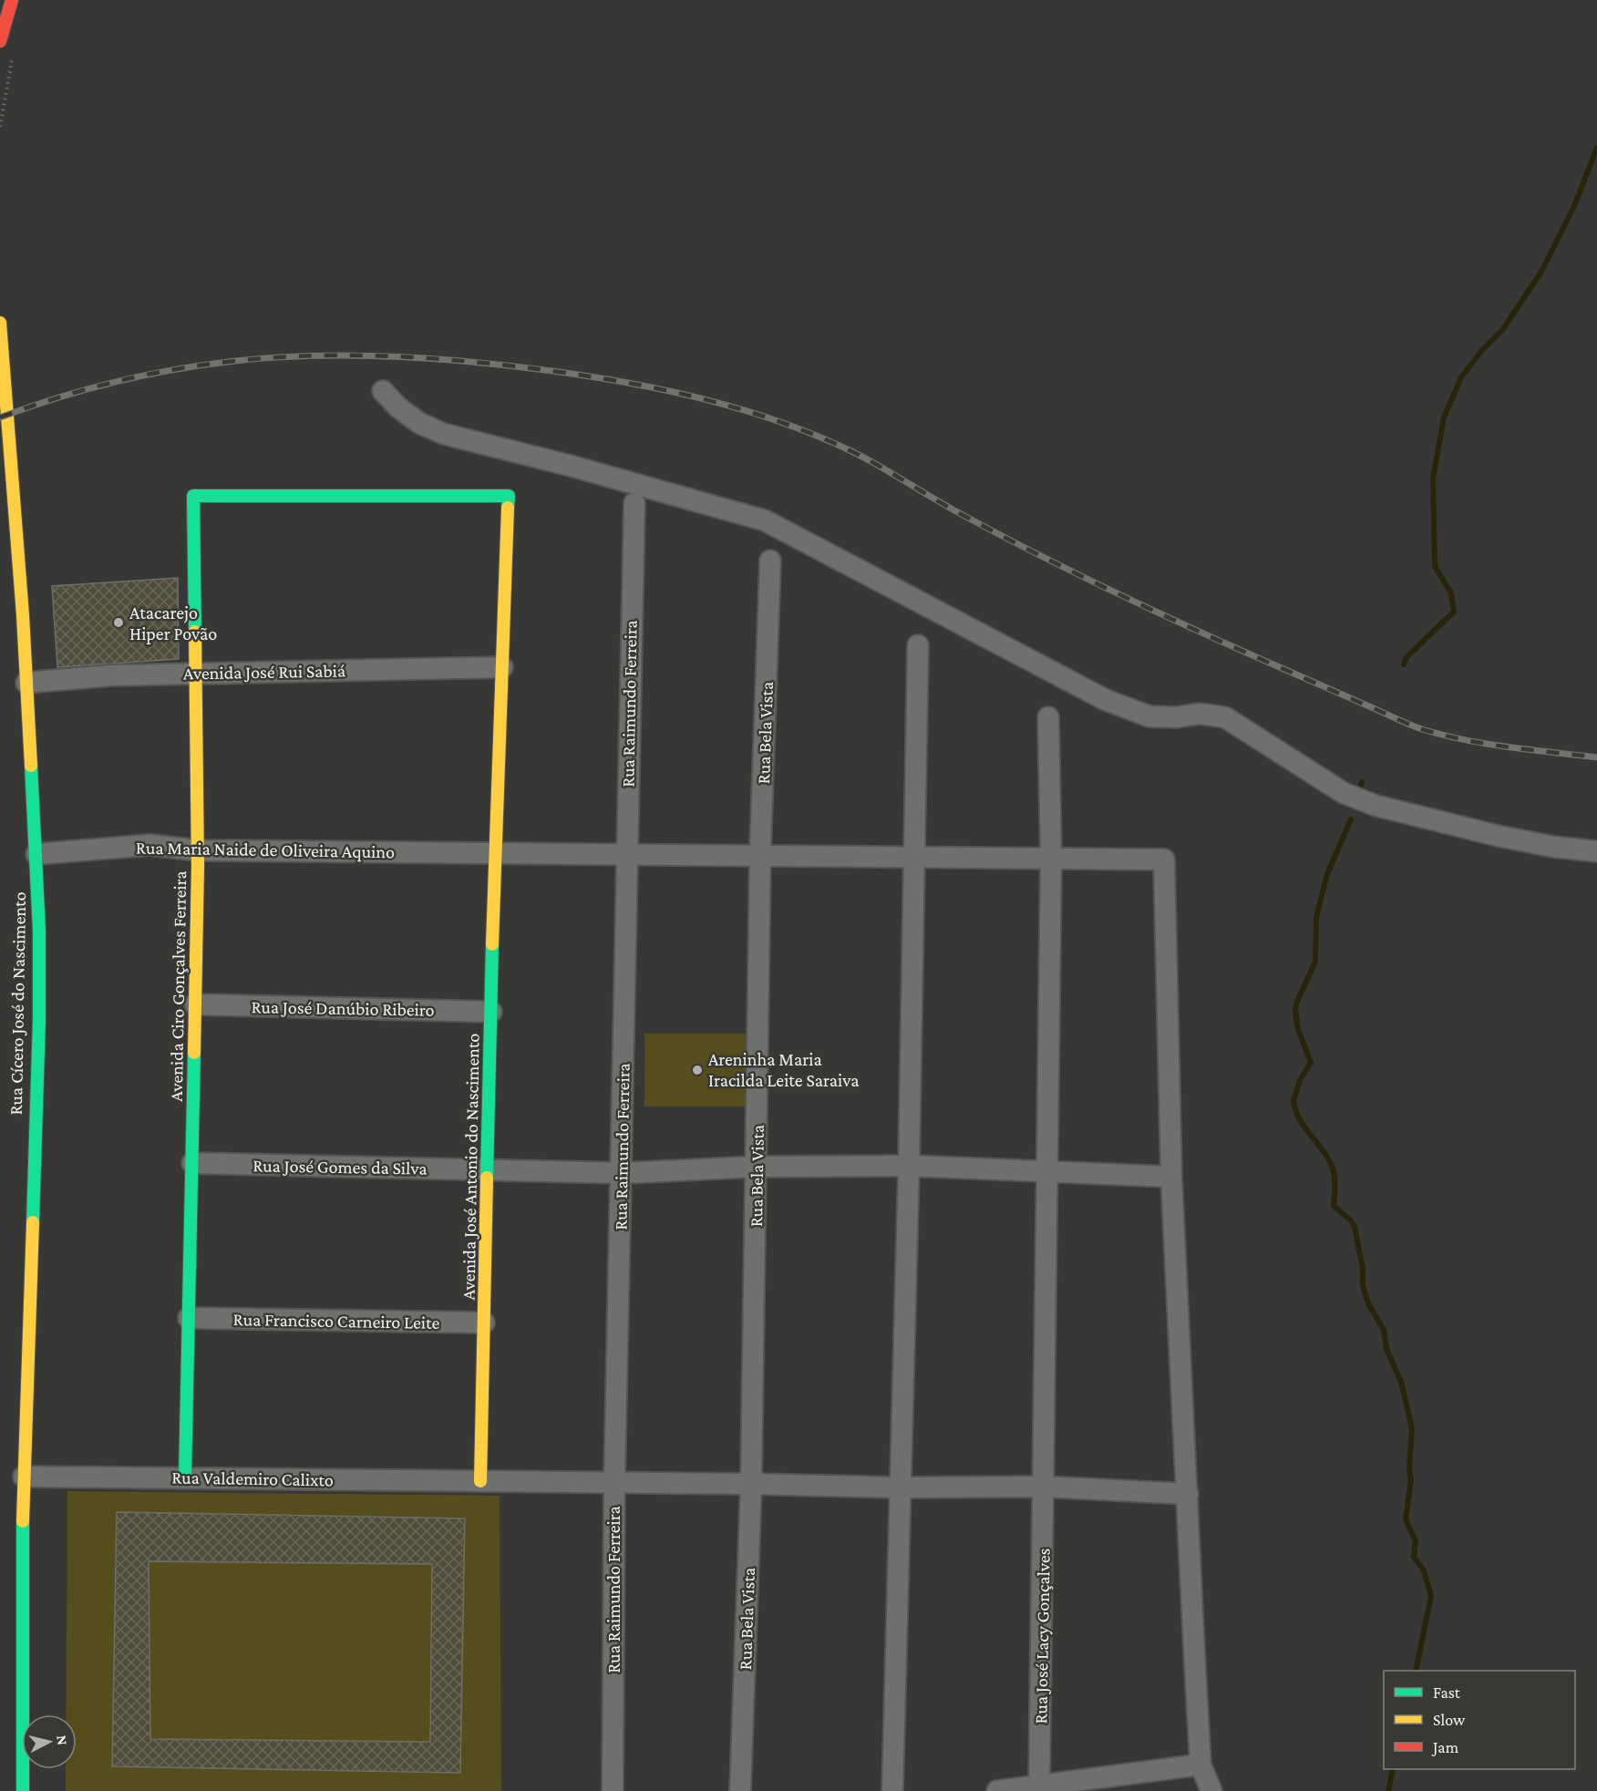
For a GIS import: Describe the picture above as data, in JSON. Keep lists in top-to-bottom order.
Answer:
{
  "streets": {
    "street": [
      "Avenida José Rui Sabiá",
      "Rua Raimundo Ferreira",
      "Rua Bela Vista",
      "Rua Maria Naide de Oliveira Aquino",
      "Avenida Ciro Gonçalves Ferreira",
      "Rua Cícero José do Nascimento",
      "Rua José Danúbio Ribeiro",
      "Rua José Gomes da Silva",
      "Avenida José Antonio do Nascimento",
      "Rua Francisco Carneiro Leite",
      "Rua Valdemiro Calixto",
      "Rua José Lacy Gonçalves"
    ]
  },
  "crossings": [
    ["Avenida José Rui Sabiá", "Avenida Ciro Gonçalves Ferreira"],
    ["Avenida José Rui Sabiá", "Rua Cícero José do Nascimento"],
    ["Avenida José Rui Sabiá", "Avenida José Antonio do Nascimento"],
    ["Rua Raimundo Ferreira", "Rua Maria Naide de Oliveira Aquino"],
    ["Rua Raimundo Ferreira", "Rua José Gomes da Silva"],
    ["Rua Raimundo Ferreira", "Rua Valdemiro Calixto"],
    ["Rua Bela Vista", "Rua Maria Naide de Oliveira Aquino"],
    ["Rua Bela Vista", "Rua José Gomes da Silva"],
    ["Rua Bela Vista", "Rua Valdemiro Calixto"],
    ["Rua Maria Naide de Oliveira Aquino", "Avenida Ciro Gonçalves Ferreira"],
    ["Rua Maria Naide de Oliveira Aquino", "Rua Cícero José do Nascimento"],
    ["Rua Maria Naide de Oliveira Aquino", "Rua José Gomes da Silva"],
    ["Rua Maria Naide de Oliveira Aquino", "Avenida José Antonio do Nascimento"],
    ["Rua Maria Naide de Oliveira Aquino", "Rua José Lacy Gonçalves"],
    ["Avenida Ciro Gonçalves Ferreira", "Rua José Danúbio Ribeiro"],
    ["Avenida Ciro Gonçalves Ferreira", "Rua José Gomes da Silva"],
    ["Avenida Ciro Gonçalves Ferreira", "Avenida José Antonio do Nascimento"],
    ["Avenida Ciro Gonçalves Ferreira", "Rua Francisco Carneiro Leite"],
    ["Avenida Ciro Gonçalves Ferreira", "Rua Valdemiro Calixto"],
    ["Rua Cícero José do Nascimento", "Rua Valdemiro Calixto"],
    ["Rua José Danúbio Ribeiro", "Avenida José Antonio do Nascimento"],
    ["Rua José Gomes da Silva", "Avenida José Antonio do Nascimento"],
    ["Rua José Gomes da Silva", "Rua José Lacy Gonçalves"],
    ["Avenida José Antonio do Nascimento", "Rua Francisco Carneiro Leite"],
    ["Avenida José Antonio do Nascimento", "Rua Valdemiro Calixto"],
    ["Rua Valdemiro Calixto", "Rua José Lacy Gonçalves"]
  ],
  "places": ["Atacarejo Hiper Povão", "Areninha Maria Iracilda Leite Saraiva"],
  "legend": ["Fast", "Slow", "Jam"],
  "north": "right"
}
